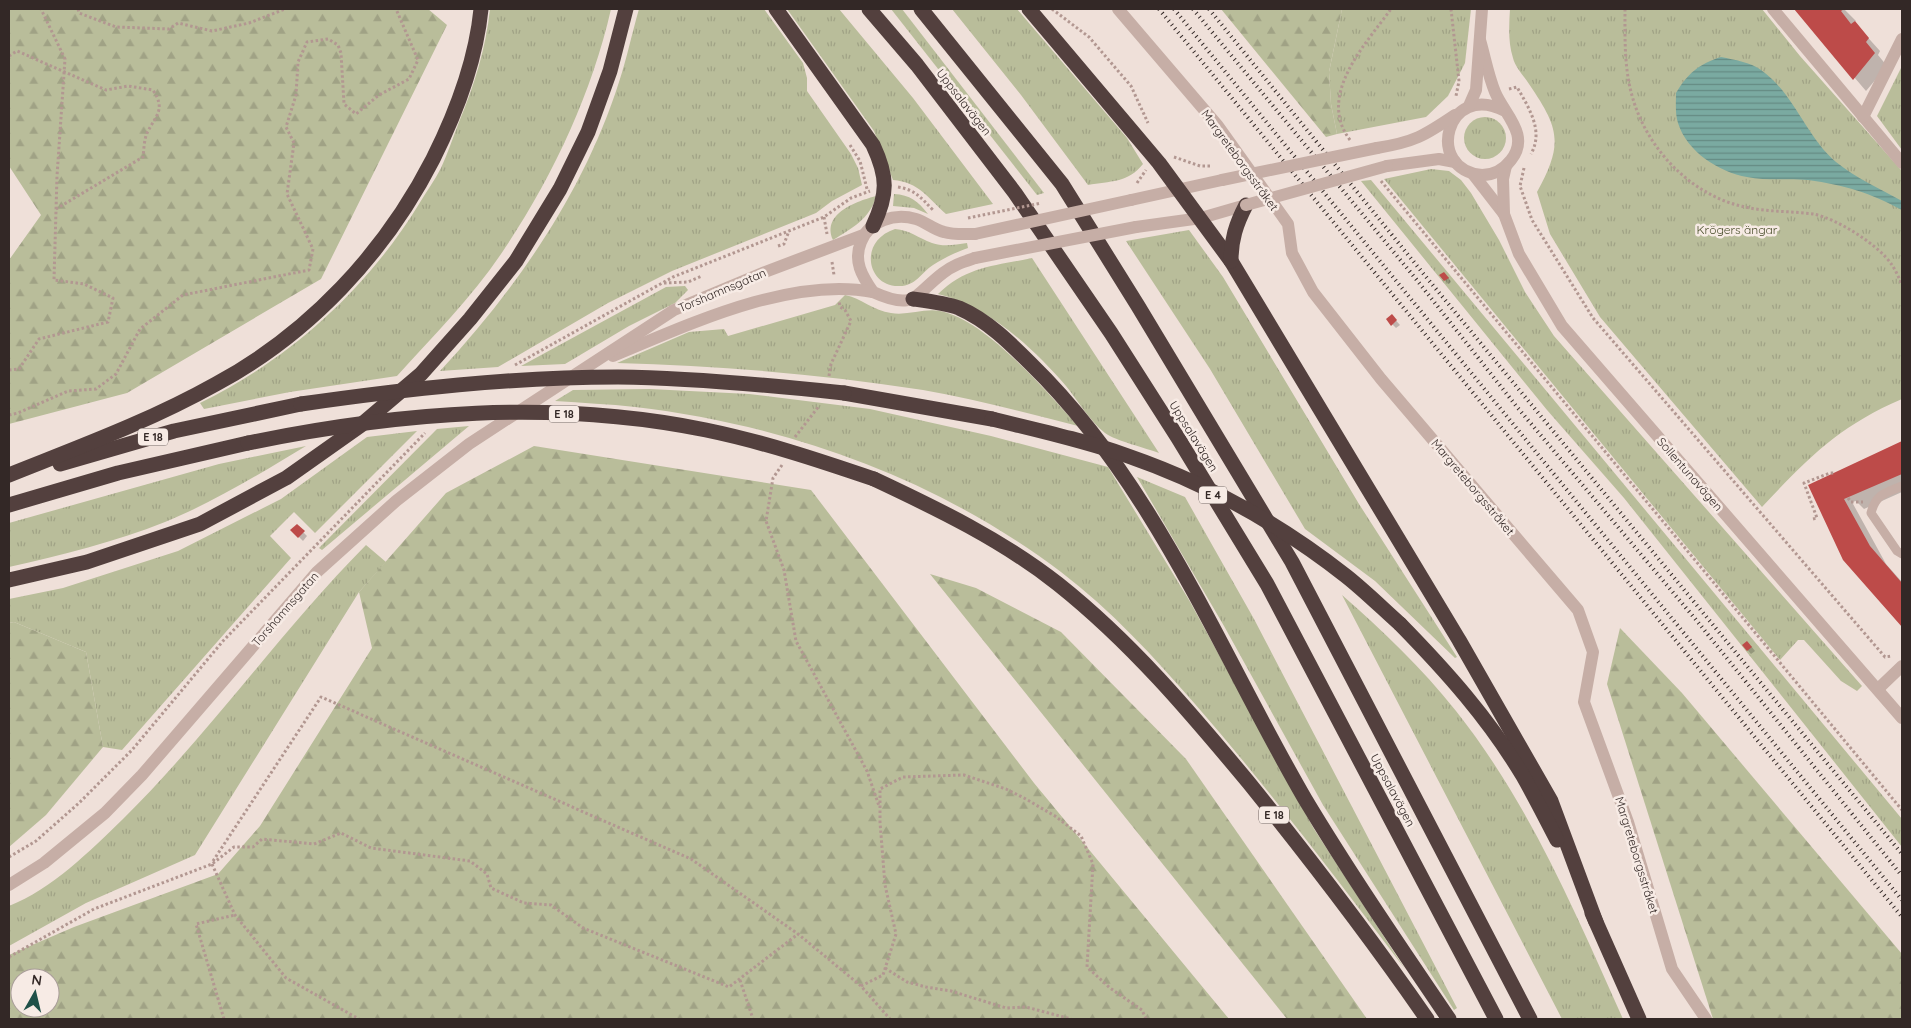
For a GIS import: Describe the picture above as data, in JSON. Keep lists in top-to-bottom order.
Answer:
{
  "streets": {
    "highway": ["Uppsalavägen", "E 18", "E 4"],
    "street": ["Margreteborgsstråket", "Torshamnsgatan", "Sollentunavägen"]
  },
  "crossings": [
    ["Torshamnsgatan", "Sollentunavägen"]
  ],
  "parks": ["Krögers ängar"],
  "north": "top"
}
